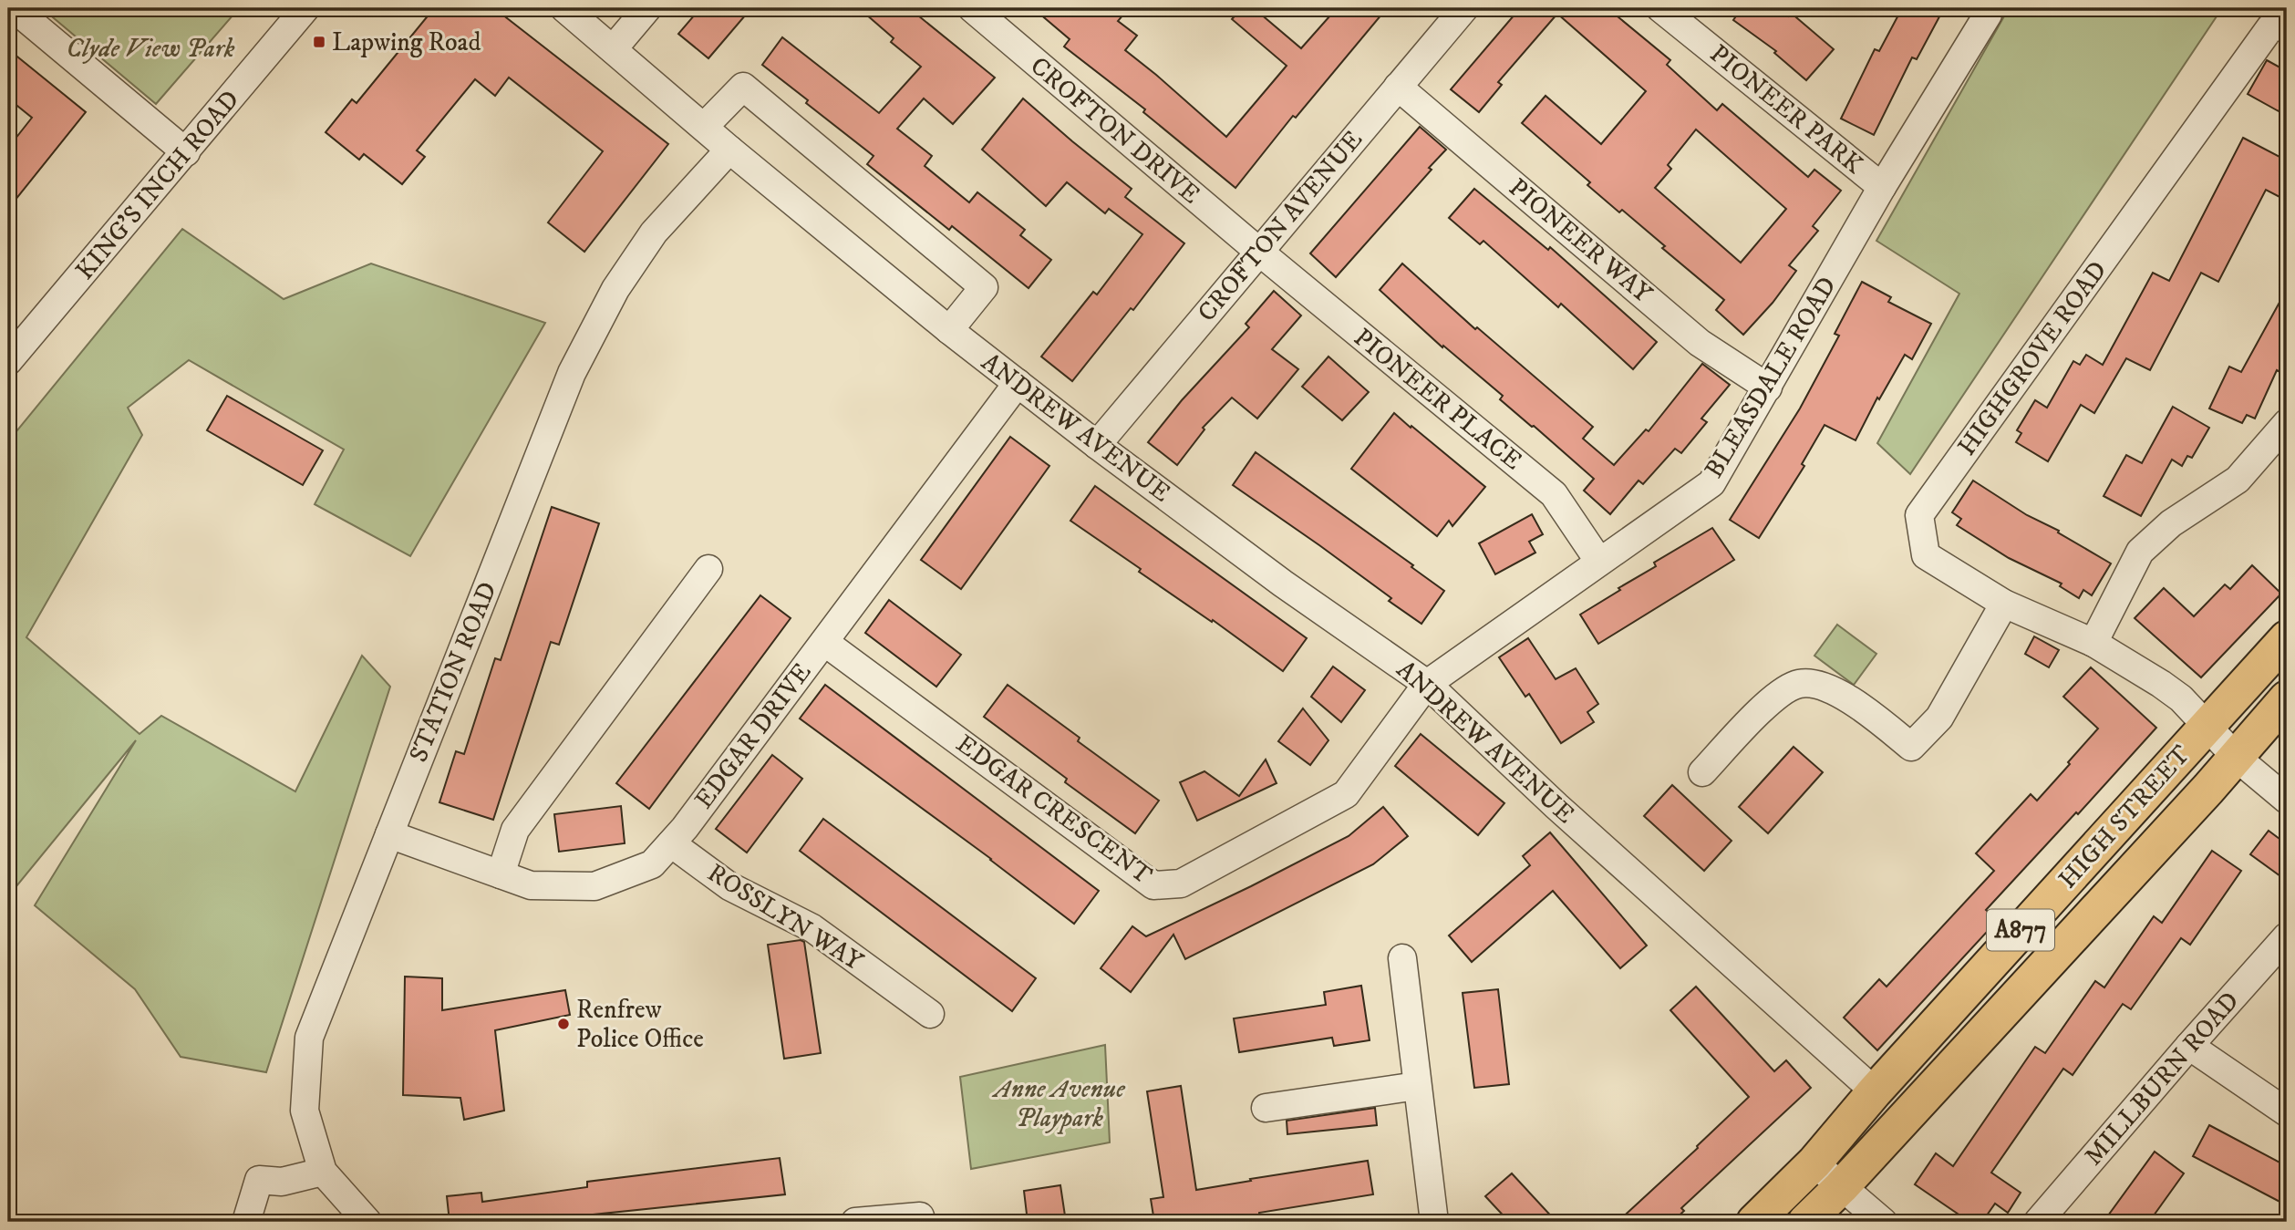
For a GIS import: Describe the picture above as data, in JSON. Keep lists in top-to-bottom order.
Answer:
{
  "streets": {
    "main road": ["HIGH STREET", "A877"],
    "street": [
      "PIONEER PARK",
      "CROFTON DRIVE",
      "KING'S INCH ROAD",
      "CROFTON AVENUE",
      "PIONEER WAY",
      "HIGHGROVE ROAD",
      "BLEASDALE ROAD",
      "PIONEER PLACE",
      "ANDREW AVENUE",
      "STATION ROAD",
      "EDGAR DRIVE",
      "EDGAR CRESCENT",
      "ROSSLYN WAY",
      "MILLBURN ROAD"
    ]
  },
  "crossings": [
    ["PIONEER PARK", "BLEASDALE ROAD"],
    ["CROFTON DRIVE", "CROFTON AVENUE"],
    ["CROFTON DRIVE", "PIONEER PLACE"],
    ["CROFTON AVENUE", "PIONEER WAY"],
    ["CROFTON AVENUE", "PIONEER PLACE"],
    ["CROFTON AVENUE", "ANDREW AVENUE"],
    ["PIONEER WAY", "BLEASDALE ROAD"],
    ["HIGHGROVE ROAD", "HIGH STREET"],
    ["BLEASDALE ROAD", "PIONEER PLACE"],
    ["BLEASDALE ROAD", "ANDREW AVENUE"],
    ["BLEASDALE ROAD", "EDGAR CRESCENT"],
    ["ANDREW AVENUE", "STATION ROAD"],
    ["ANDREW AVENUE", "EDGAR DRIVE"],
    ["ANDREW AVENUE", "EDGAR CRESCENT"],
    ["ANDREW AVENUE", "HIGH STREET"],
    ["STATION ROAD", "EDGAR DRIVE"],
    ["EDGAR DRIVE", "EDGAR CRESCENT"],
    ["EDGAR DRIVE", "ROSSLYN WAY"]
  ],
  "parks": ["Clyde View Park", "Anne Avenue Playpark"],
  "places": {
    "transit": ["Lapwing Road"],
    "other": ["Renfrew Police Office"]
  }
}
